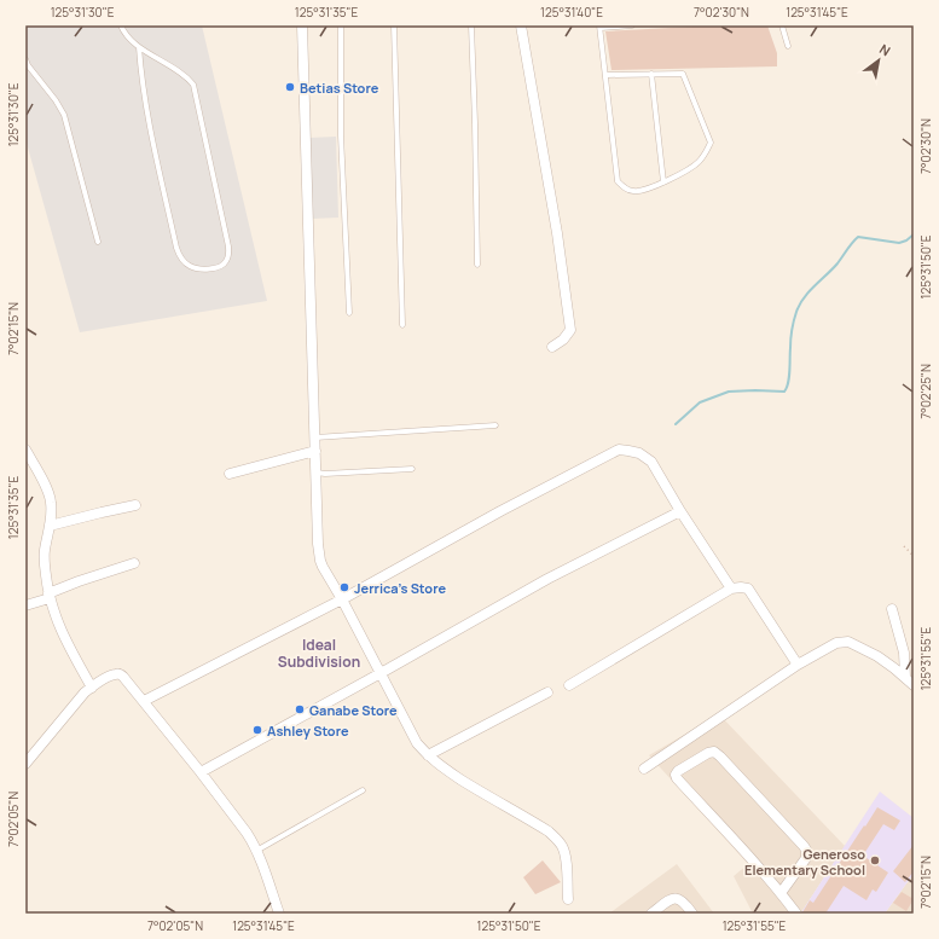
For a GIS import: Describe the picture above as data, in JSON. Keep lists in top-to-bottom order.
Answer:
{
  "districts": ["Ideal Subdivision"],
  "places": [
    "Betias Store",
    "Jerrica's Store",
    "Ganabe Store",
    "Ashley Store",
    "Generoso Elementary School"
  ],
  "north": "top right",
  "coordinates": [
    "125°31'30\"E",
    "125°31'35\"E",
    "125°31'40\"E",
    "7°02'30\"N",
    "125°31'45\"E",
    "125°31'50\"E",
    "7°02'15\"N",
    "7°02'25\"N",
    "125°31'55\"E",
    "7°02'05\"N"
  ]
}
